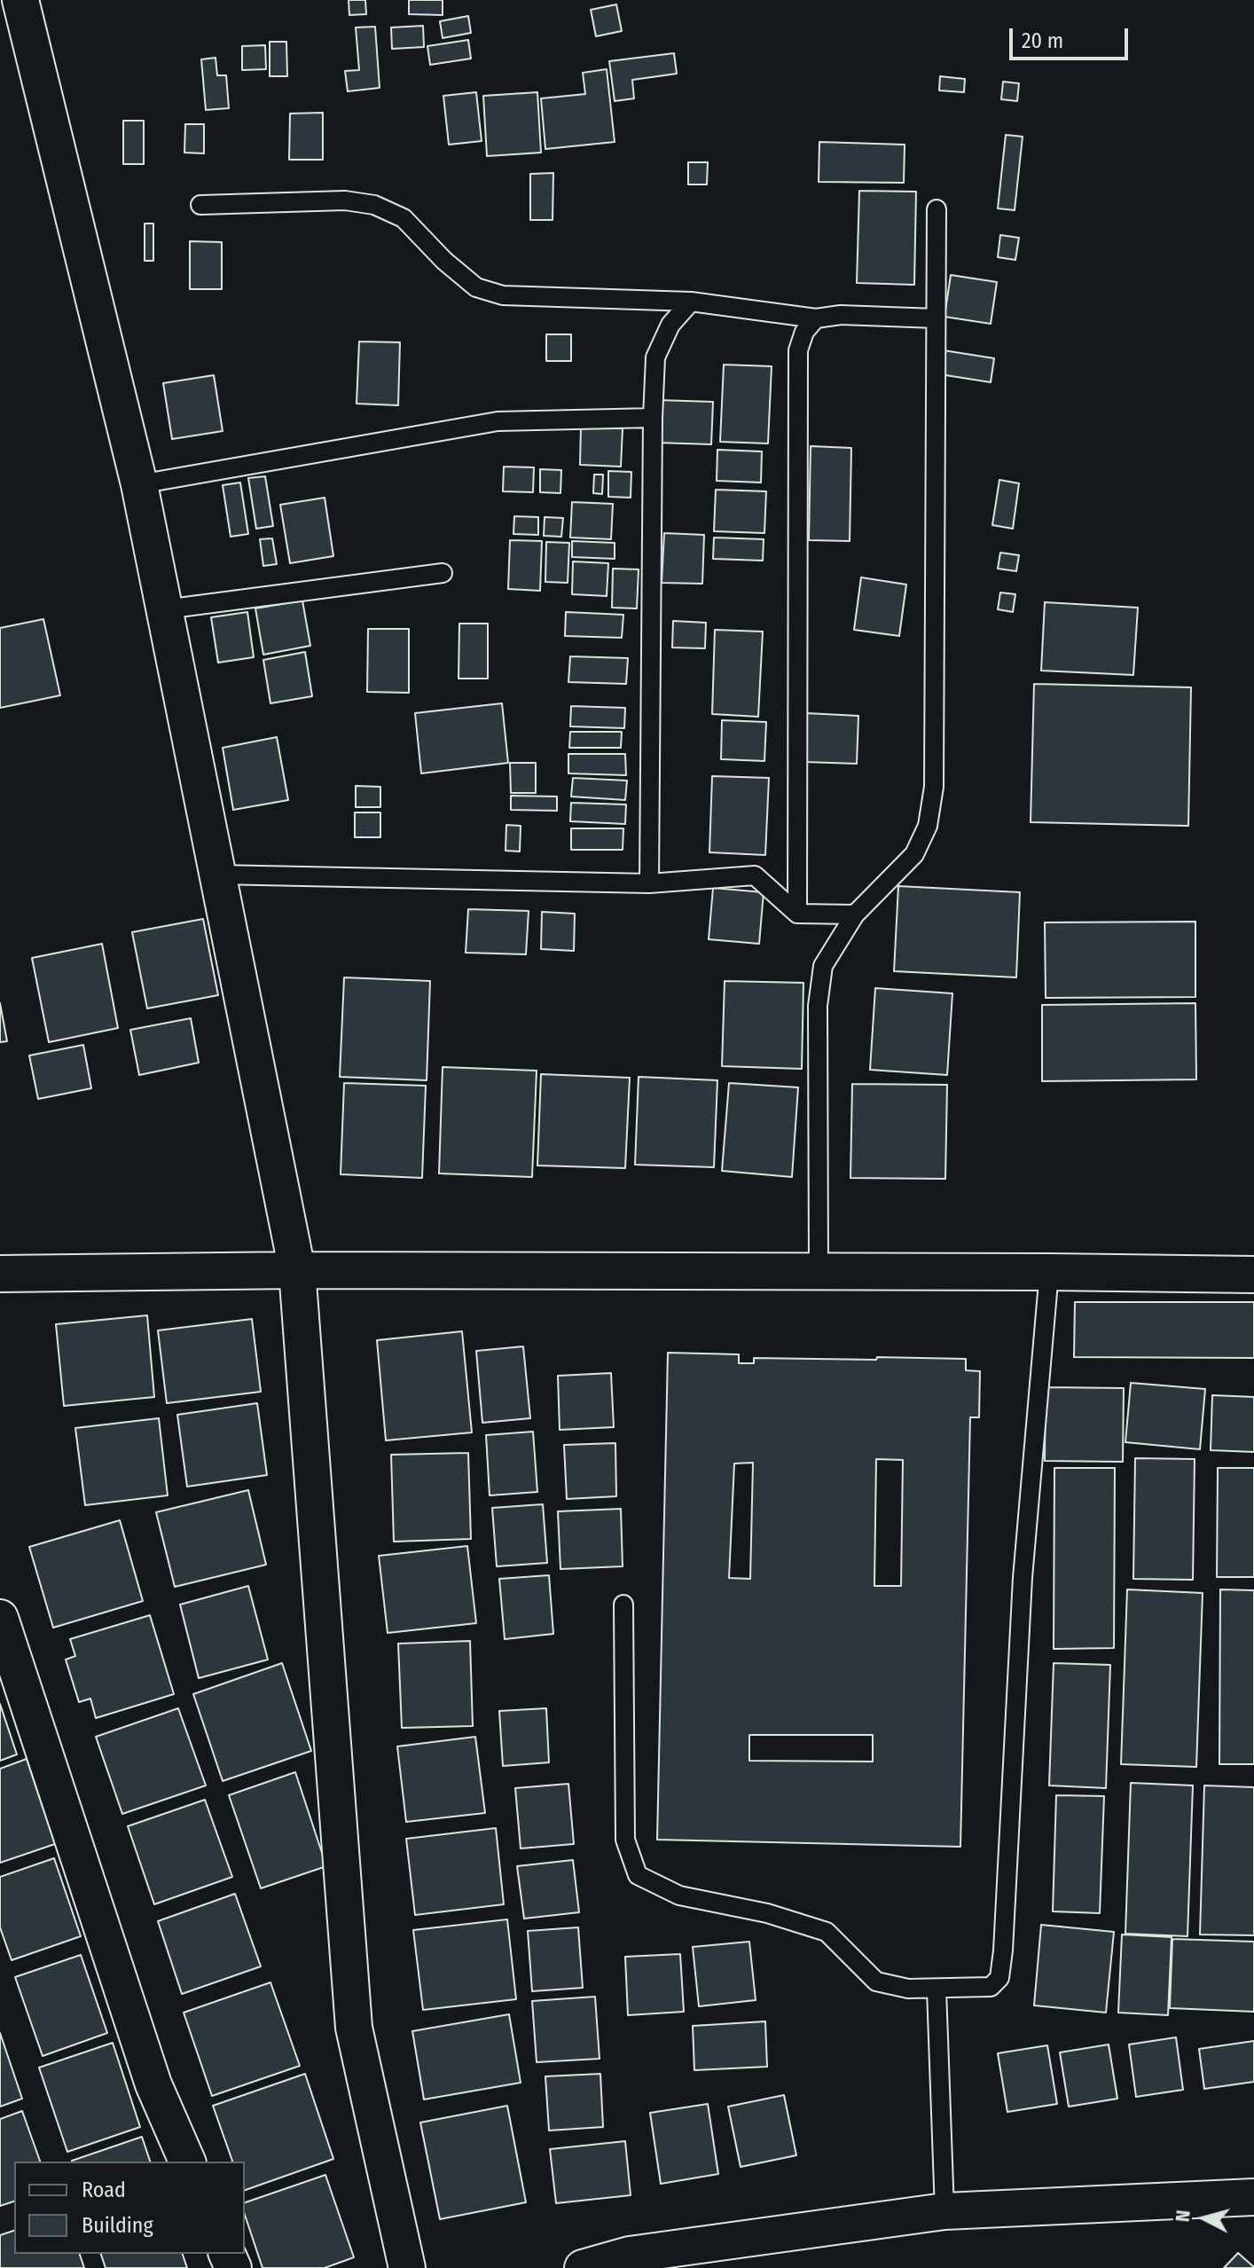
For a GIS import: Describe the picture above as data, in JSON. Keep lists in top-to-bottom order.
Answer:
{
  "legend": ["Road", "Building"],
  "scale_bar": "20 m",
  "north": "left"
}
